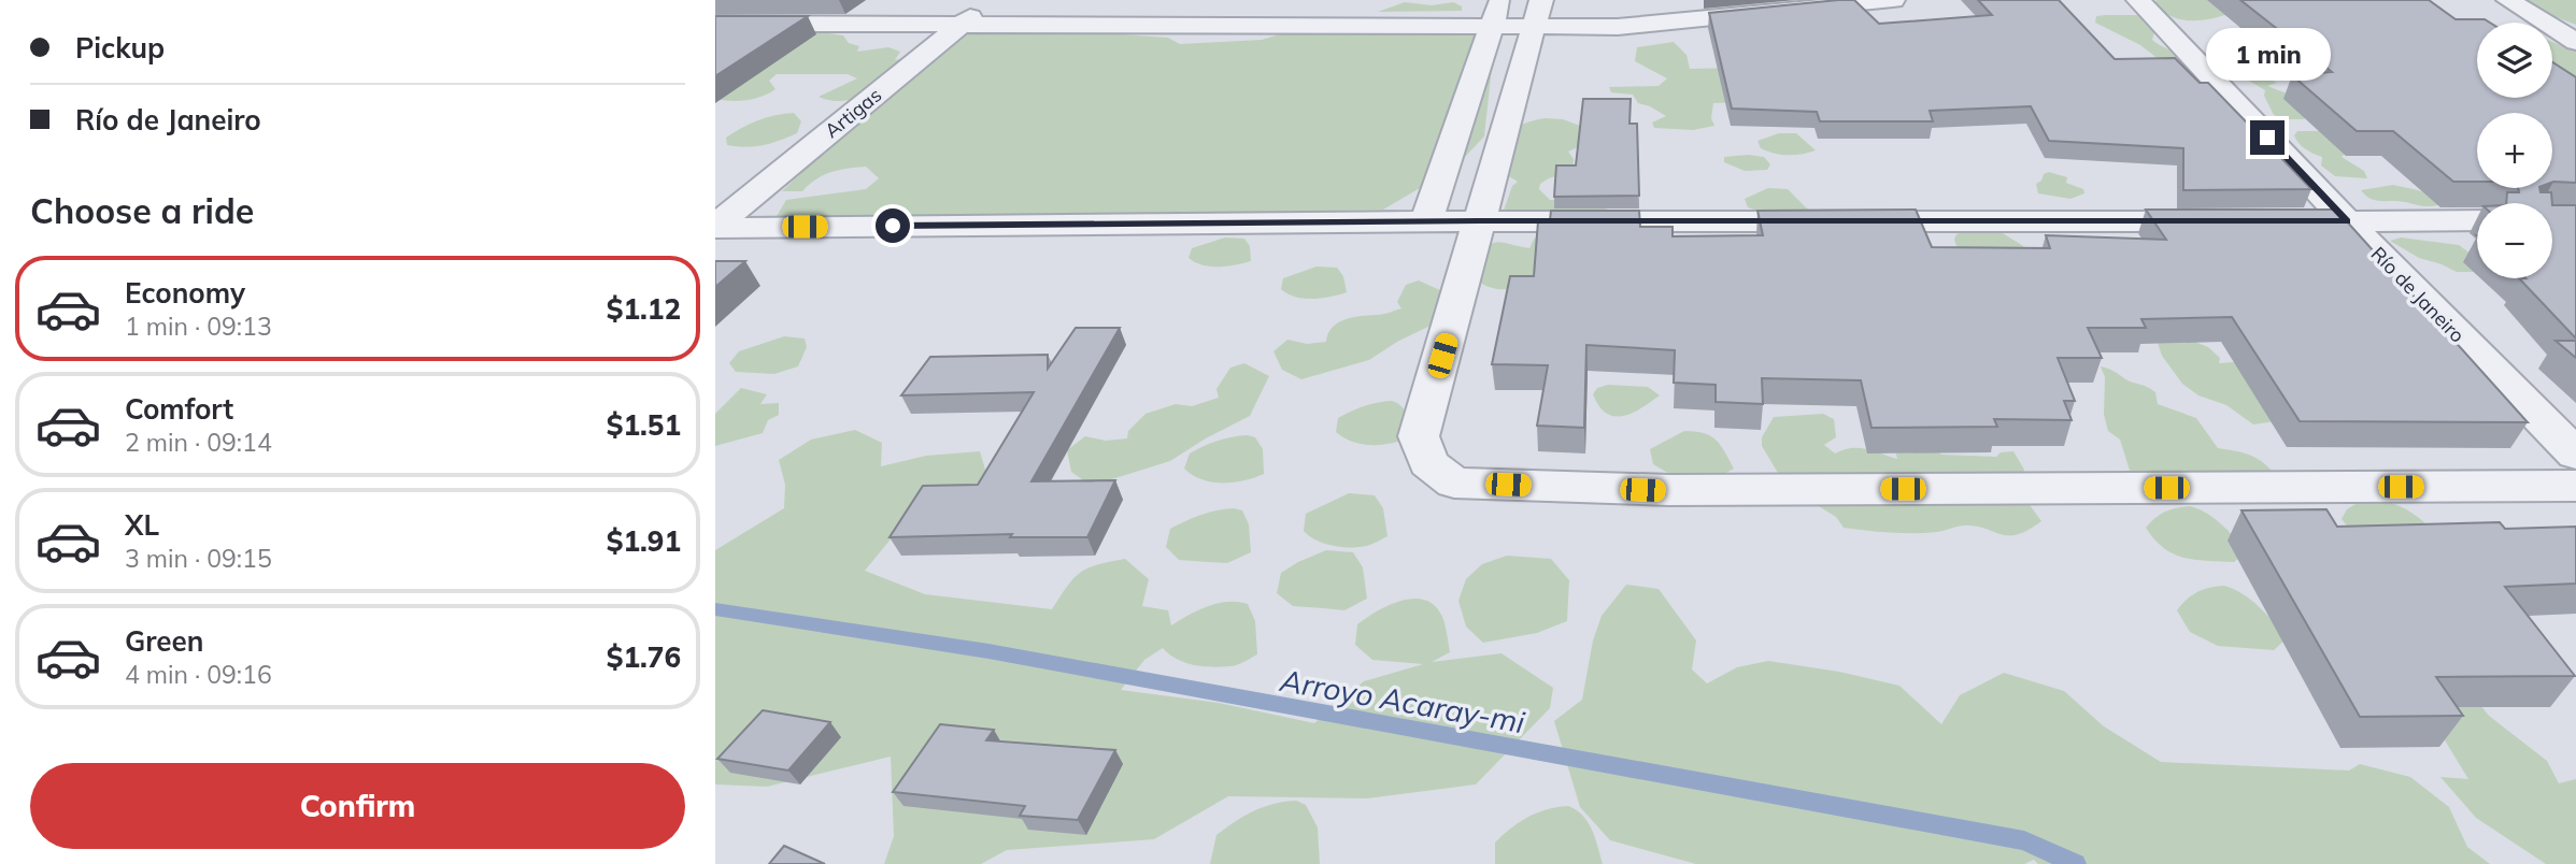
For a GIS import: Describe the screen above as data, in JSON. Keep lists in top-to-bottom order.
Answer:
{
  "streets": {
    "street": ["Artigas", "Río de Janeiro"]
  },
  "water": ["Arroyo Acaray-mi"],
  "page": {
    "banner": ["Pickup", "Río de Janeiro"],
    "map_buttons": ["+", "−"],
    "bubble": "1 min",
    "heading": "Choose a ride",
    "list": [
      {
        "name": "Economy",
        "note": "1 min · 09:13",
        "value": "$1.12"
      },
      {
        "name": "Comfort",
        "note": "2 min · 09:14",
        "value": "$1.51"
      },
      {
        "name": "XL",
        "note": "3 min · 09:15",
        "value": "$1.91"
      },
      {
        "name": "Green",
        "note": "4 min · 09:16",
        "value": "$1.76"
      }
    ],
    "buttons": "Confirm"
  }
}
